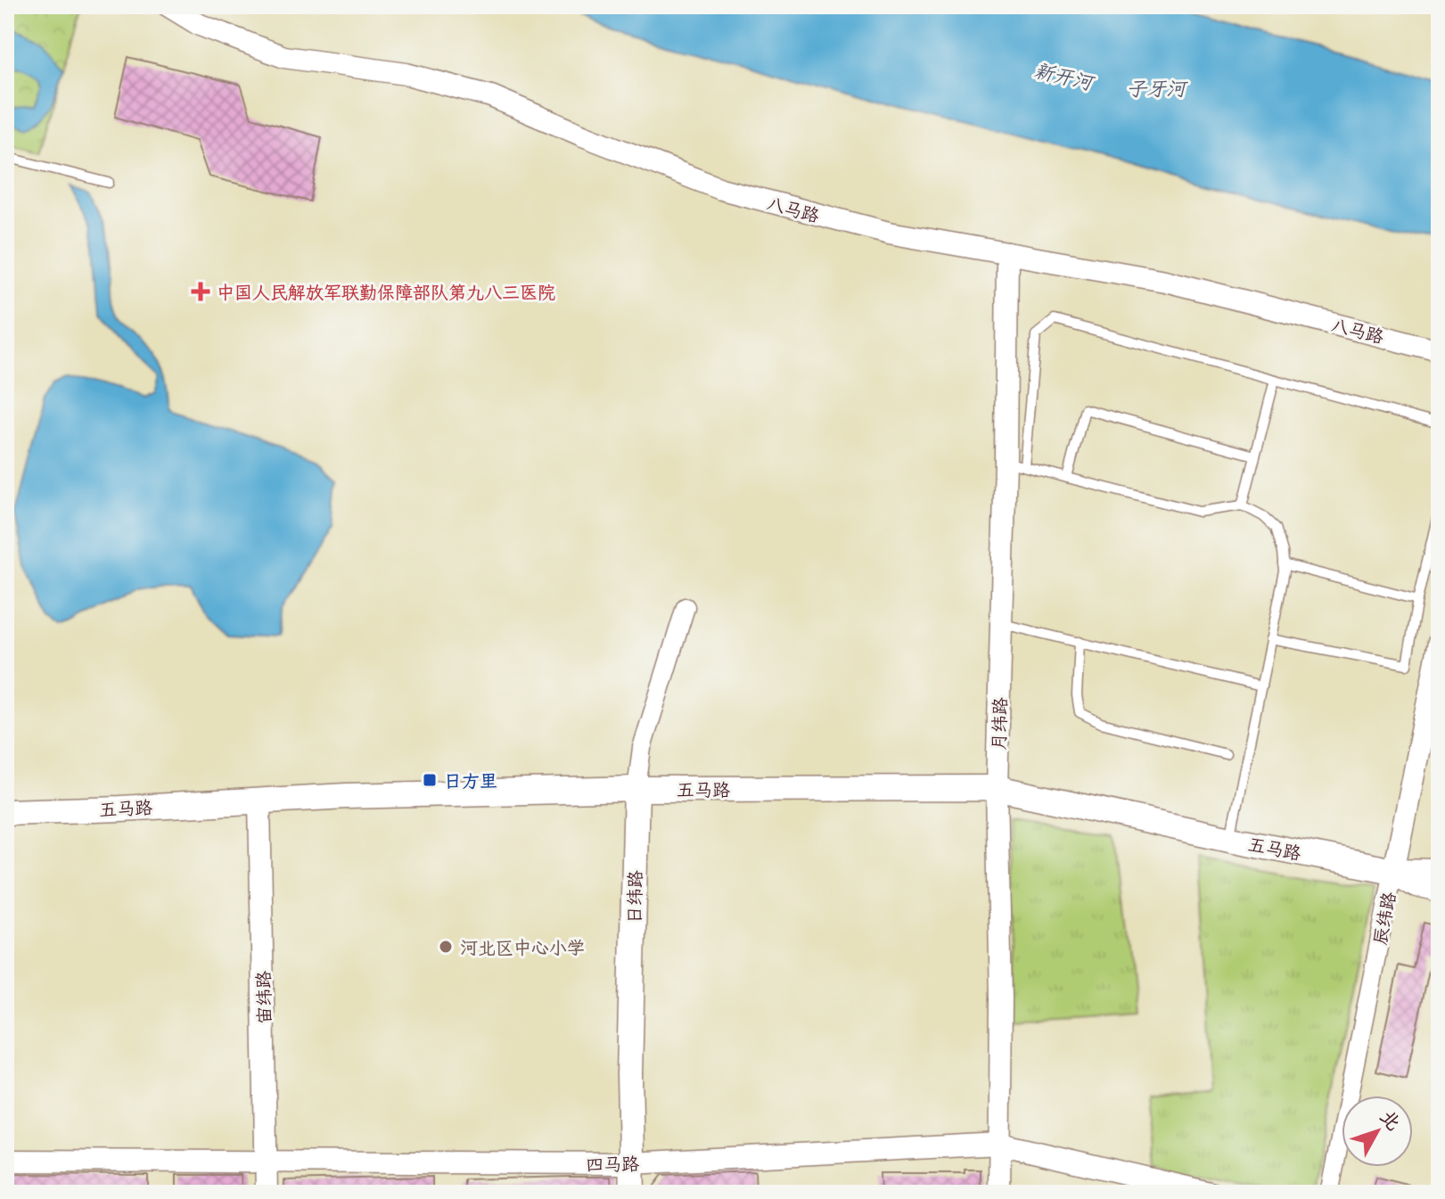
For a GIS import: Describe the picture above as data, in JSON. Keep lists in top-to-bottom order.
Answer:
{
  "streets": {
    "main road": ["五马路", "日纬路"],
    "street": [
      "八马路",
      "月纬路",
      "辰纬路",
      "宙纬路",
      "四马路"
    ]
  },
  "crossings": [
    ["八马路", "月纬路"],
    ["月纬路", "五马路"],
    ["月纬路", "四马路"],
    ["五马路", "日纬路"],
    ["五马路", "辰纬路"],
    ["五马路", "宙纬路"],
    ["日纬路", "四马路"],
    ["宙纬路", "四马路"]
  ],
  "water": ["新开河", "子牙河"],
  "places": {
    "health": ["中国人民解放军联勤保障部队第九八三医院"],
    "transit": ["日方里"],
    "other": ["河北区中心小学"]
  },
  "north": "top right"
}
